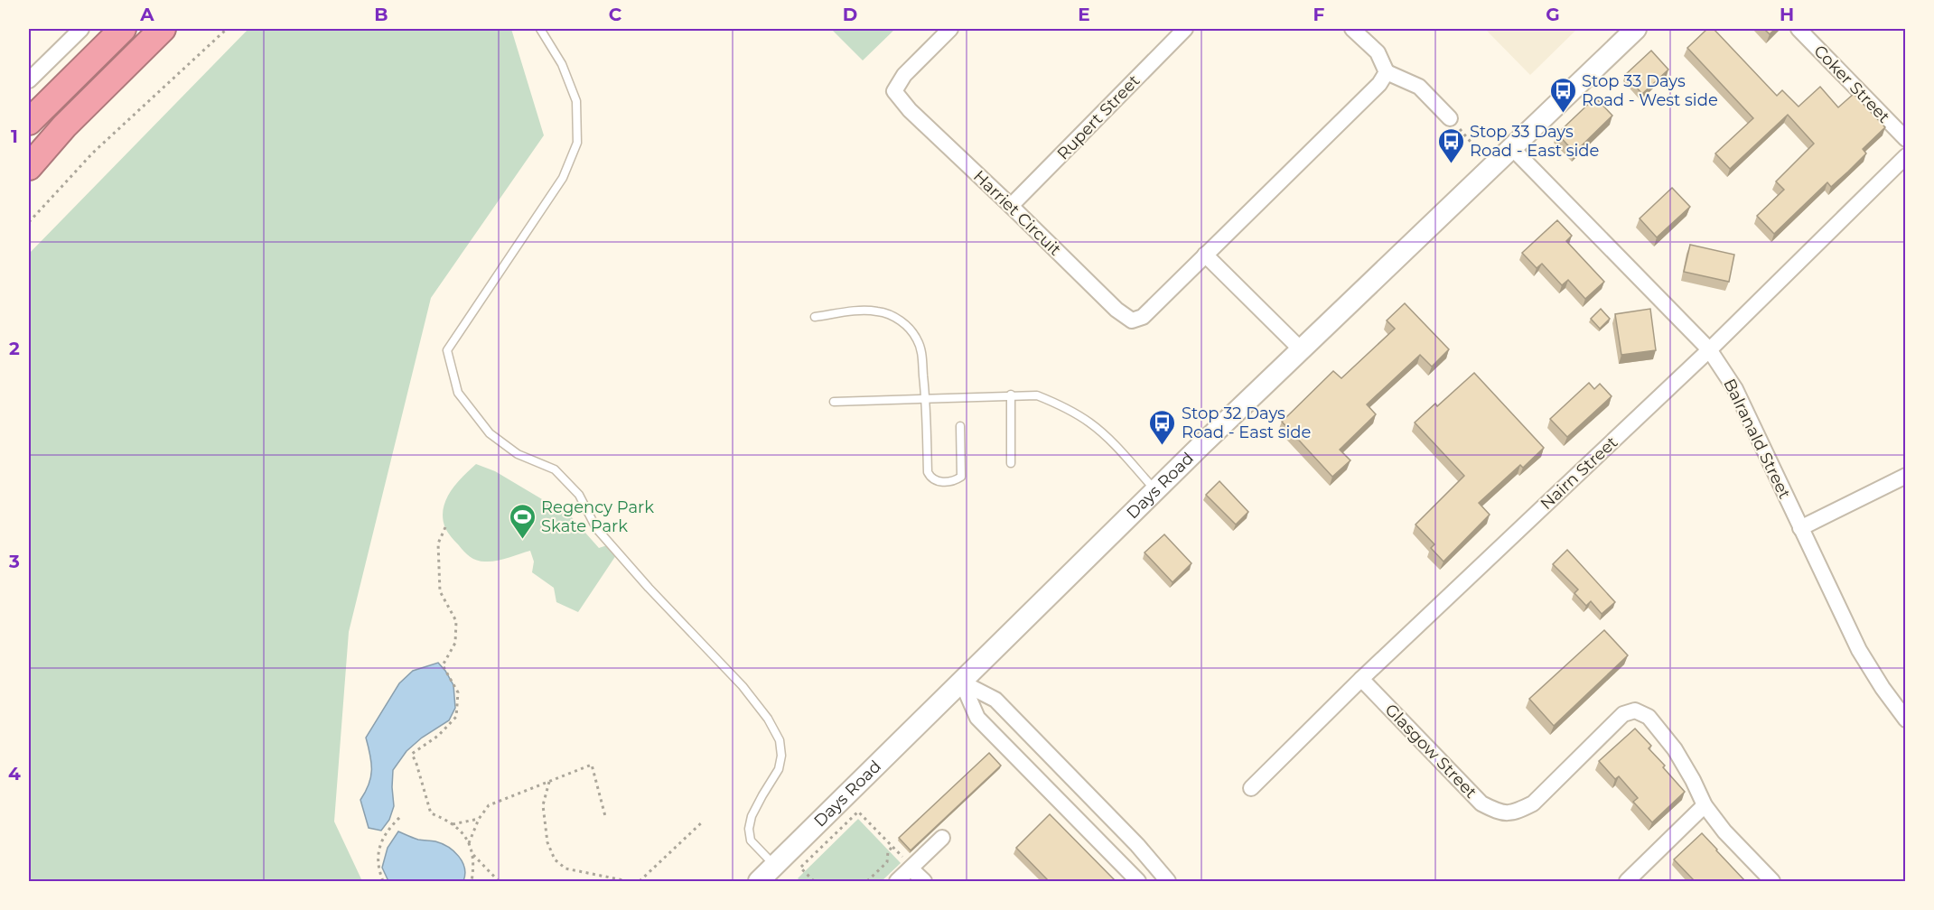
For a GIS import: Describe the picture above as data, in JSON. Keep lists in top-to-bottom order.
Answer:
{
  "streets": {
    "street": [
      "Coker Street",
      "Rupert Street",
      "Harriet Circuit",
      "Balranald Street",
      "Nairn Street",
      "Days Road",
      "Glasgow Street"
    ]
  },
  "crossings": [
    ["Rupert Street", "Harriet Circuit"],
    ["Balranald Street", "Nairn Street"],
    ["Balranald Street", "Days Road"],
    ["Nairn Street", "Glasgow Street"]
  ],
  "places": {
    "bus stop": ["Stop 33 Days Road - West side", "Stop 33 Days Road - East side", "Stop 32 Days Road - East side"],
    "sports": ["Regency Park Skate Park"]
  },
  "grid": {
    "columns": [
      "A",
      "B",
      "C",
      "D",
      "E",
      "F",
      "G",
      "H"
    ],
    "rows": [
      "1",
      "2",
      "3",
      "4"
    ]
  }
}
